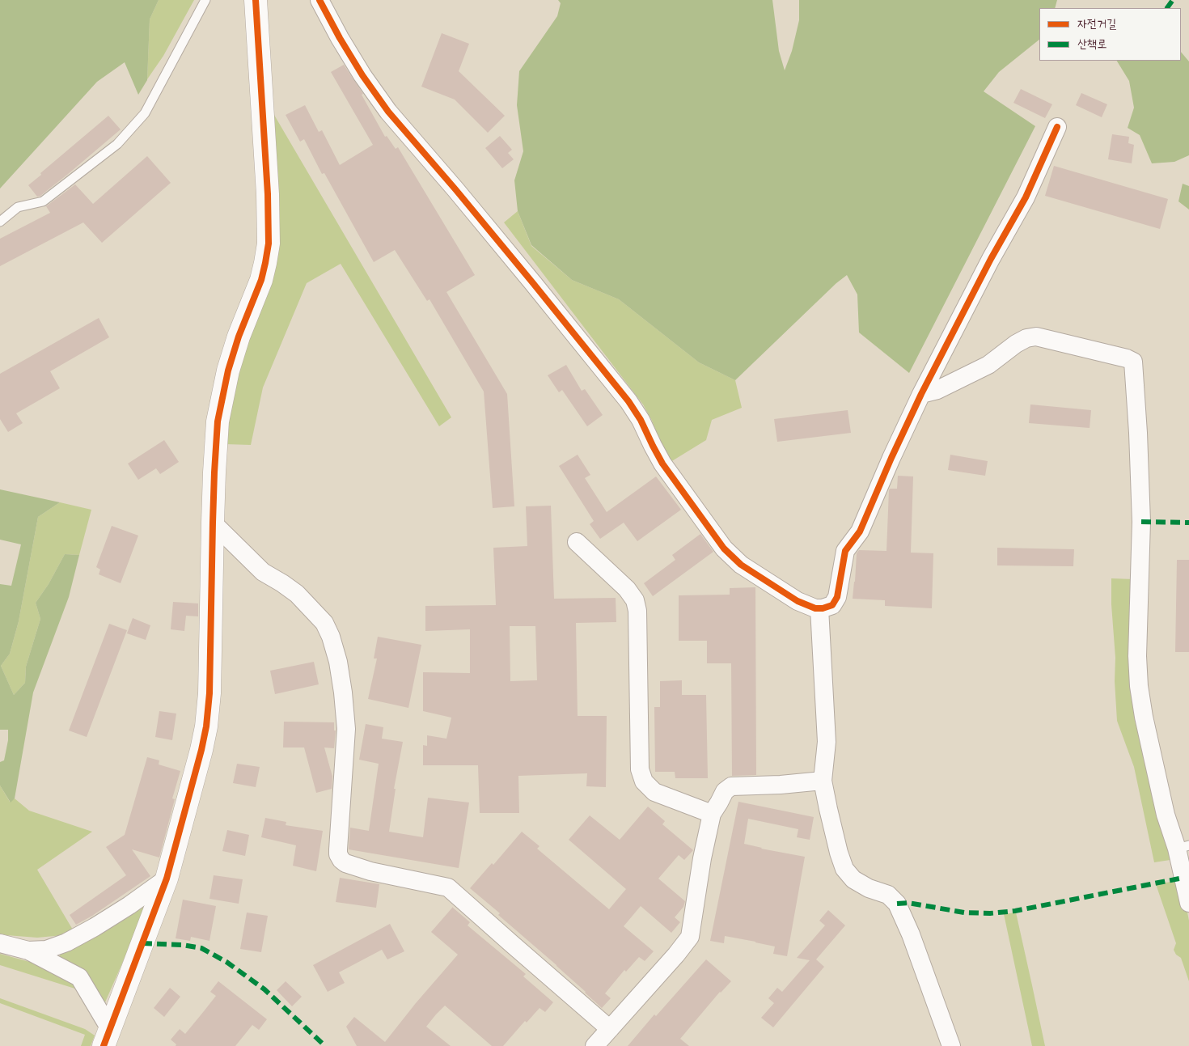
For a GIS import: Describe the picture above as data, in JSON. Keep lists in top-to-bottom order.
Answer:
{
  "legend": ["자전거길", "산책로"]
}
